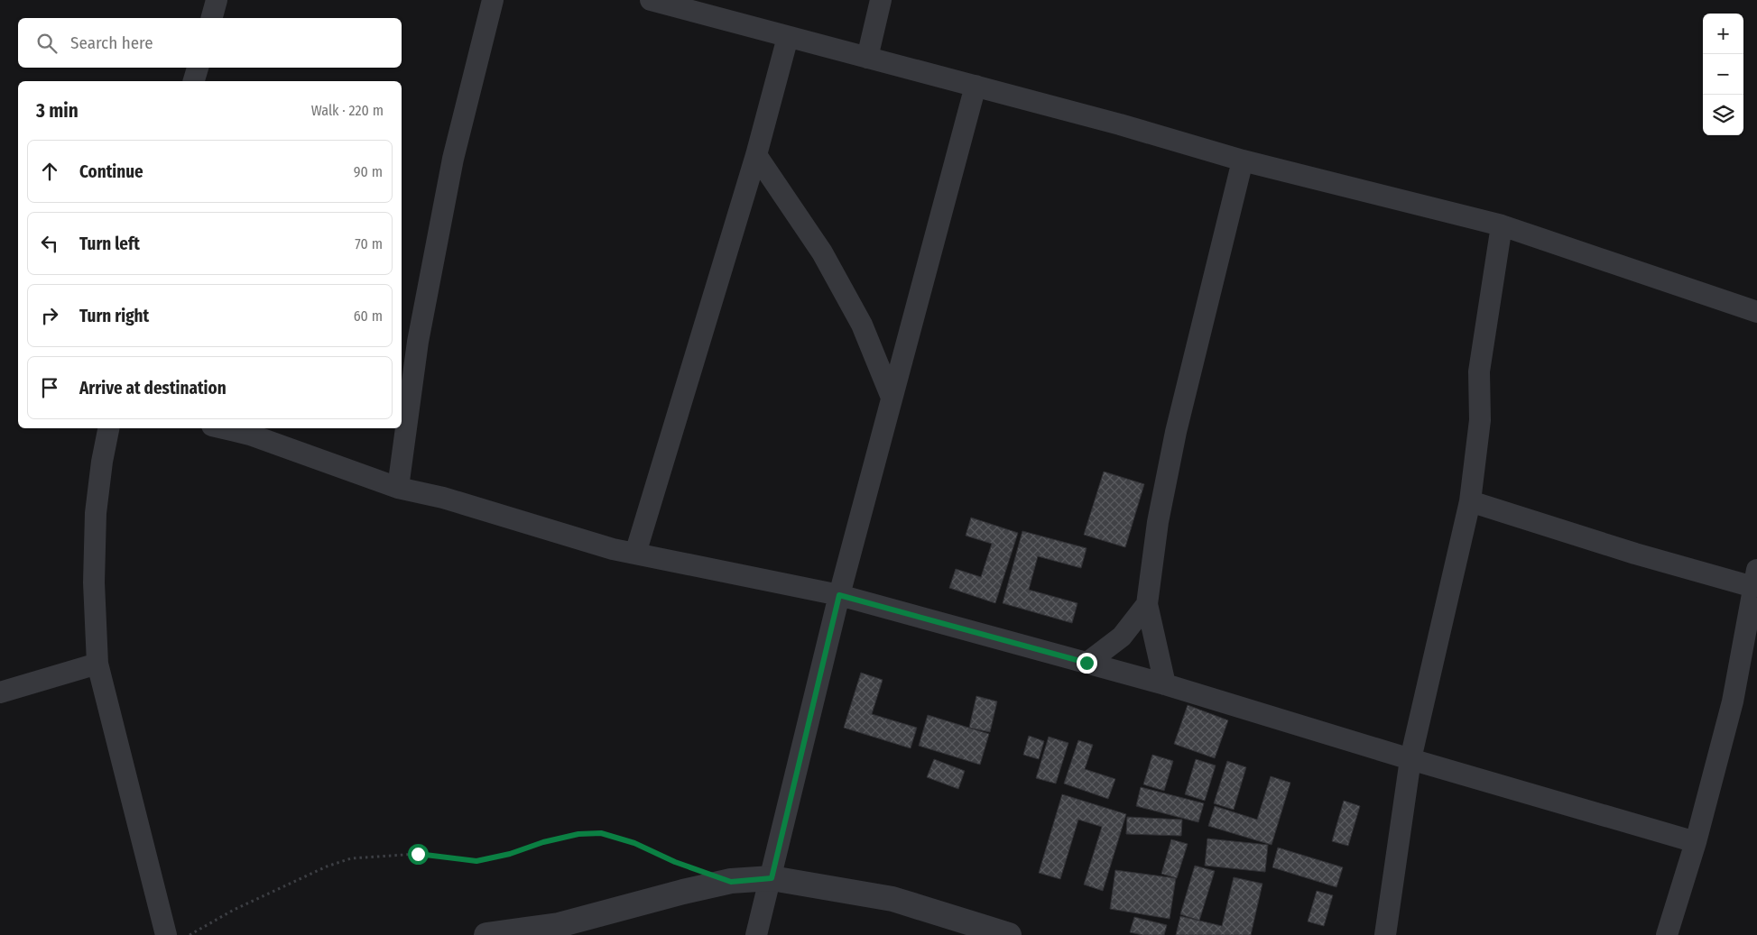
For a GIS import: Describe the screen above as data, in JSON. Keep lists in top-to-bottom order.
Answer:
{
  "page": {
    "map_buttons": ["+", "−"],
    "search": "Search here",
    "heading": ["3 min", "Walk · 220 m"],
    "list": [
      ["Continue", "90 m"],
      ["Turn left", "70 m"],
      ["Turn right", "60 m"],
      "Arrive at destination"
    ]
  }
}
